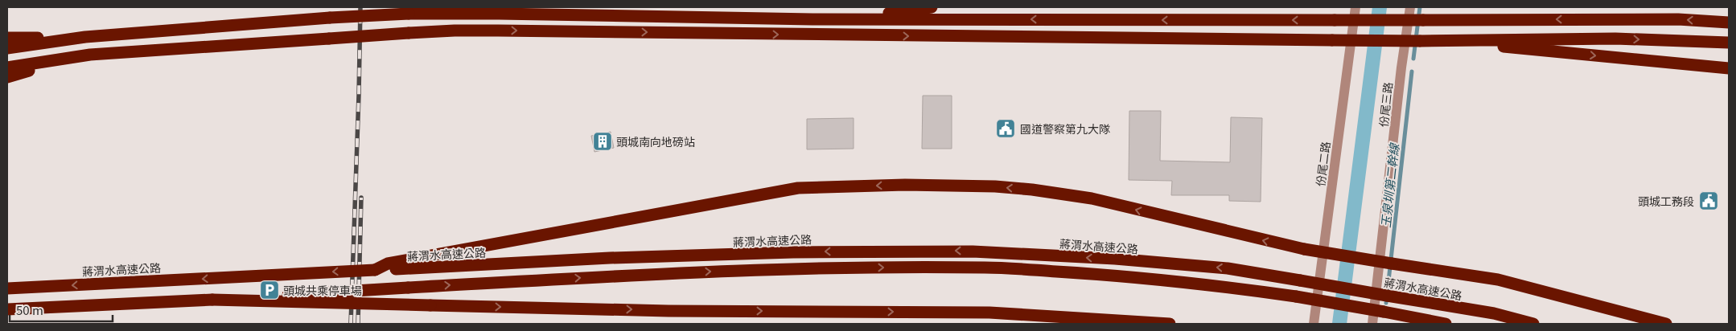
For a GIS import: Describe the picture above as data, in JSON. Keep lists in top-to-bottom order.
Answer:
{
  "streets": {
    "highway": ["蔣渭水高速公路"],
    "street": ["份尾三路", "份尾二路"]
  },
  "water": ["玉泉圳第二幹線"],
  "places": {
    "public building": ["國道警察第九大隊", "頭城工務段"],
    "building": ["頭城南向地磅站"],
    "parking": ["頭城共乘停車場"]
  },
  "scale_bar": "50 m"
}
